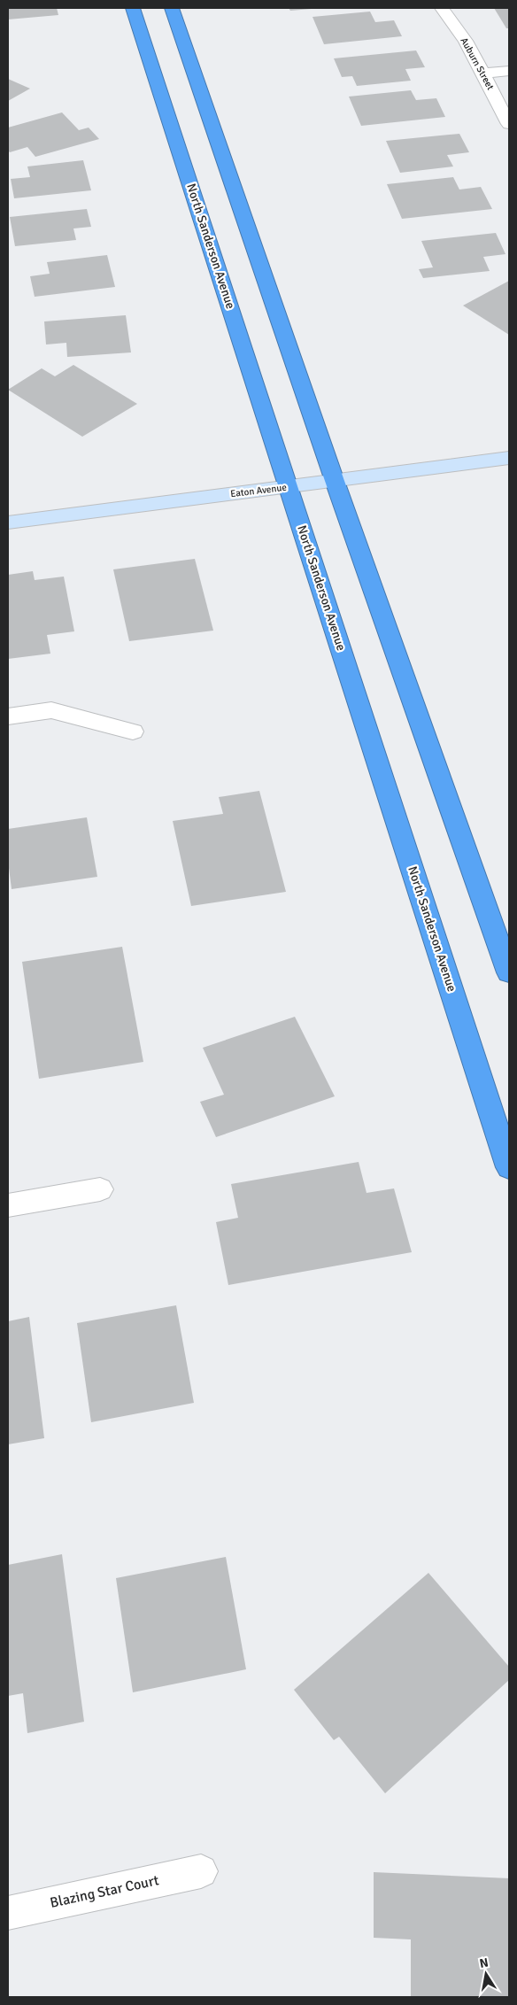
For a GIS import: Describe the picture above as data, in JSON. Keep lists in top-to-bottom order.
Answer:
{
  "streets": {
    "highway": ["North Sanderson Avenue"],
    "street": ["Auburn Street", "Eaton Avenue", "Blazing Star Court"]
  },
  "crossings": [
    ["North Sanderson Avenue", "Eaton Avenue"]
  ],
  "north": "top"
}
